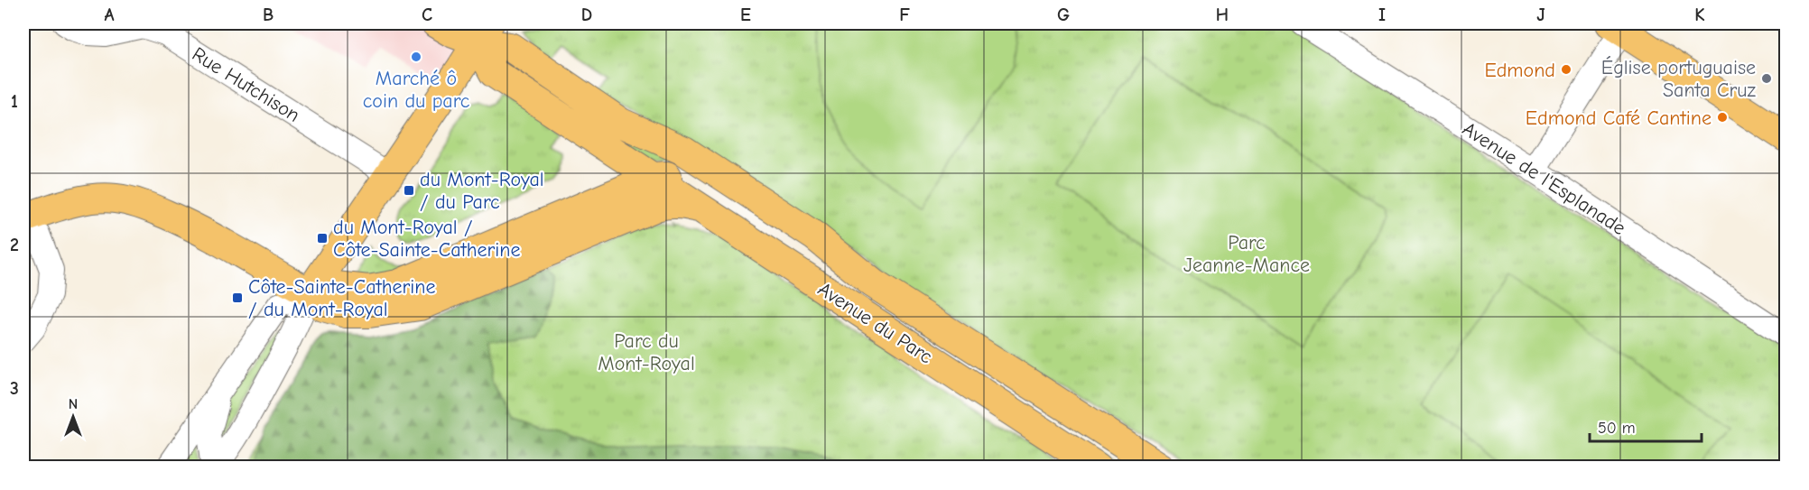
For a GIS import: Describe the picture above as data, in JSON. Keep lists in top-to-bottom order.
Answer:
{
  "streets": {
    "main road": ["Avenue du Parc"],
    "street": ["Rue Hutchison", "Avenue de l'Esplanade"]
  },
  "parks": ["Parc Jeanne-Mance", "Parc du Mont-Royal"],
  "places": {
    "other": [
      "Marché ô coin du parc",
      "Edmond",
      "Église portuguaise Santa Cruz",
      "Edmond Café Cantine"
    ],
    "transit": ["du Mont-Royal / du Parc", "du Mont-Royal / Côte-Sainte-Catherine", "Côte-Sainte-Catherine / du Mont-Royal"]
  },
  "scale_bar": "50 m",
  "north": "top",
  "grid": {
    "columns": [
      "A",
      "B",
      "C",
      "D",
      "E",
      "F",
      "G",
      "H",
      "I",
      "J",
      "K"
    ],
    "rows": ["1", "2", "3"]
  }
}
